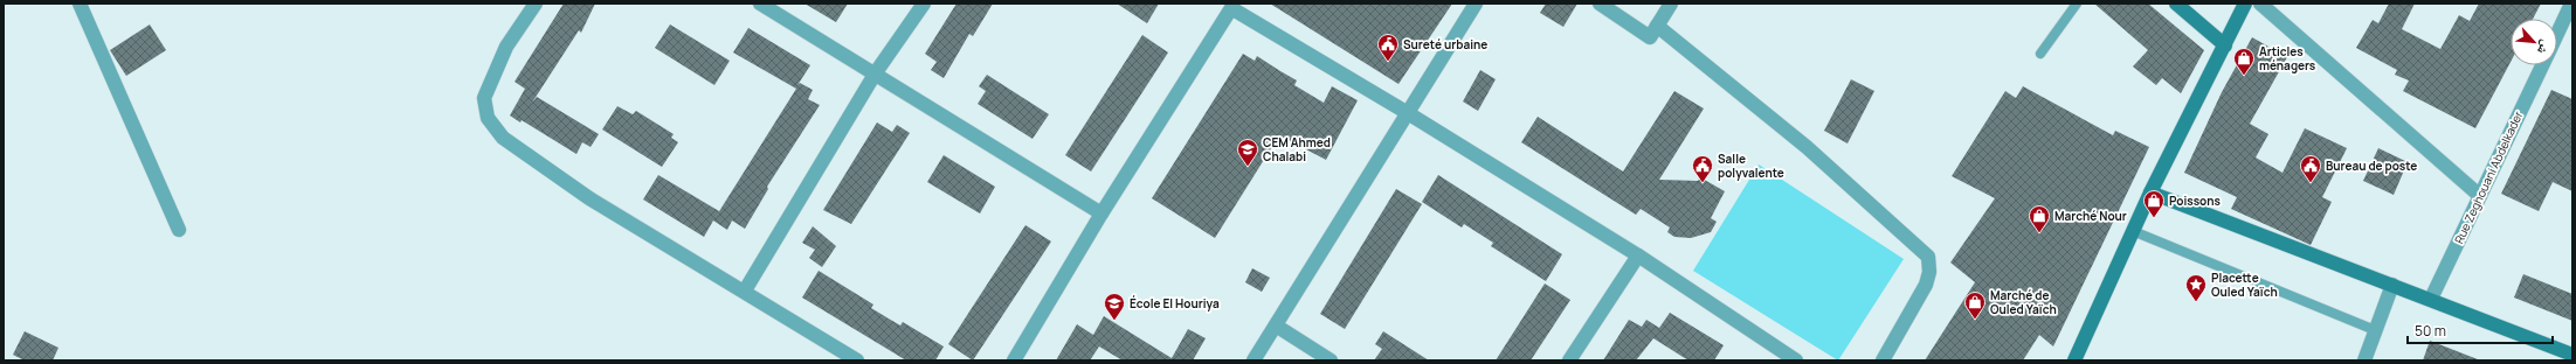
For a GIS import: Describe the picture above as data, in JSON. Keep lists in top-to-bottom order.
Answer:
{
  "streets": {
    "street": ["Rue Zeghouani Abdelkader"]
  },
  "places": {
    "public building": ["Sureté urbaine", "Salle polyvalente", "Bureau de poste"],
    "shop": [
      "Articles ménagers",
      "Poissons",
      "Marché Nour",
      "Marché de Ouled Yaïch"
    ],
    "school or university": ["CEM Ahmed Chalabi", "École El Houriya"],
    "place": ["Placette Ouled Yaïch"]
  },
  "scale_bar": "50 m",
  "north": "bottom right"
}
